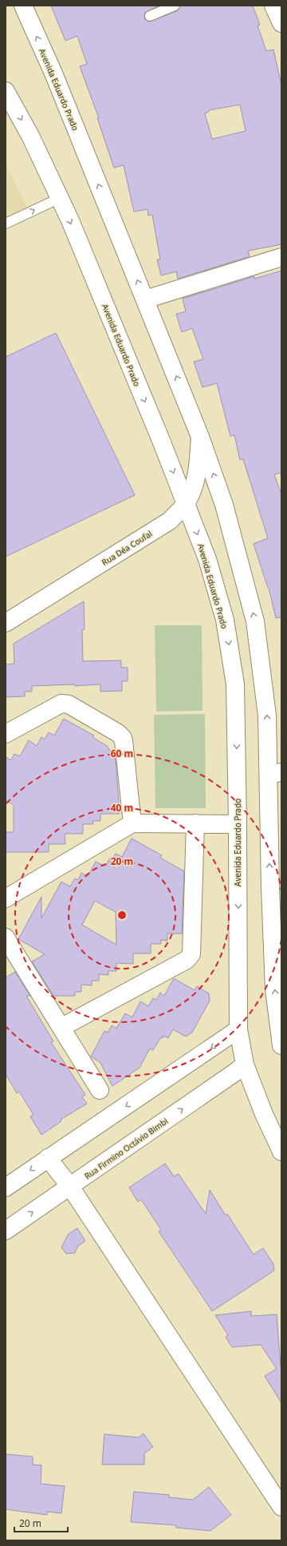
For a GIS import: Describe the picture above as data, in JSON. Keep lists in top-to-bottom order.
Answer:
{
  "streets": {
    "street": ["Avenida Eduardo Prado", "Rua Déa Coufal", "Rua Firmino Octávio Bimbi"]
  },
  "crossings": [
    ["Avenida Eduardo Prado", "Rua Déa Coufal"],
    ["Avenida Eduardo Prado", "Rua Firmino Octávio Bimbi"]
  ],
  "scale_bar": "20 m",
  "rings": ["60 m", "40 m", "20 m"]
}
